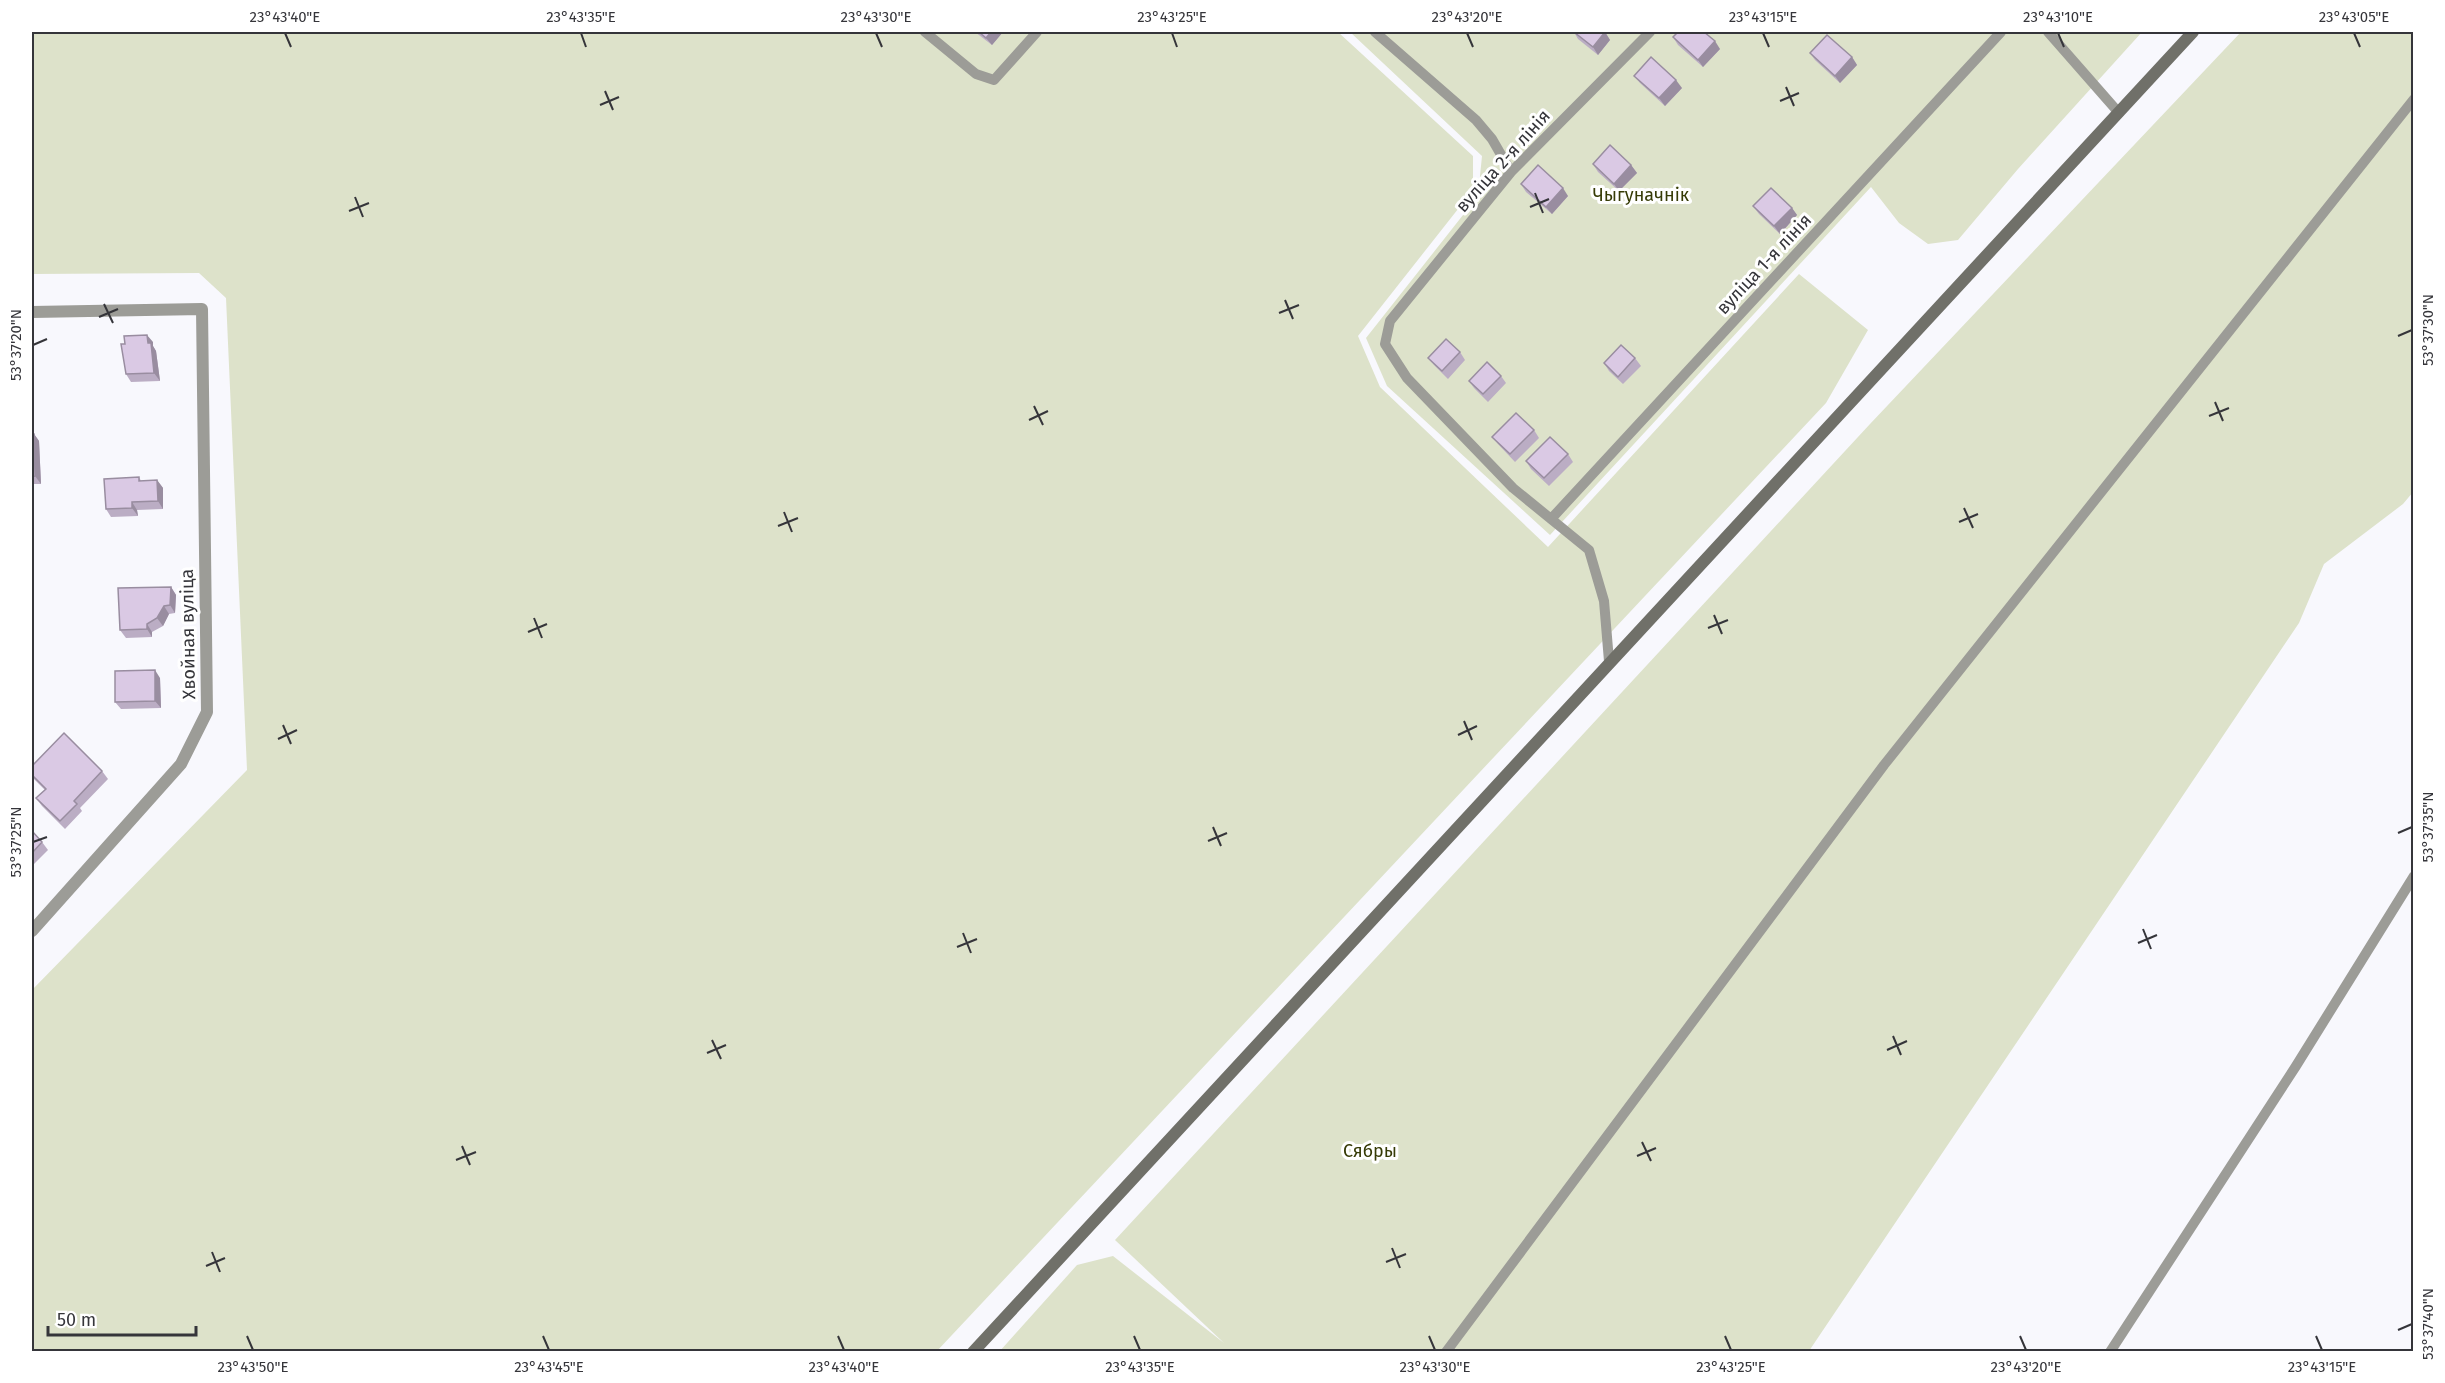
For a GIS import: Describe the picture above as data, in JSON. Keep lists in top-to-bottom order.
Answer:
{
  "streets": {
    "street": ["Хвойная вуліца"],
    "lane": ["вуліца 2-я лінія", "вуліца 1-я лінія"]
  },
  "crossings": [
    ["вуліца 2-я лінія", "вуліца 1-я лінія"]
  ],
  "parks": ["Чыгуначнік", "Сябры"],
  "scale_bar": "50 m",
  "coordinates": [
    "23°43'40\"E",
    "23°43'35\"E",
    "23°43'30\"E",
    "23°43'25\"E",
    "23°43'20\"E",
    "23°43'15\"E",
    "23°43'10\"E",
    "23°43'05\"E",
    "53°37'30\"N",
    "53°37'20\"N",
    "53°37'35\"N",
    "53°37'25\"N",
    "53°37'40\"N",
    "23°43'50\"E",
    "23°43'45\"E"
  ]
}
